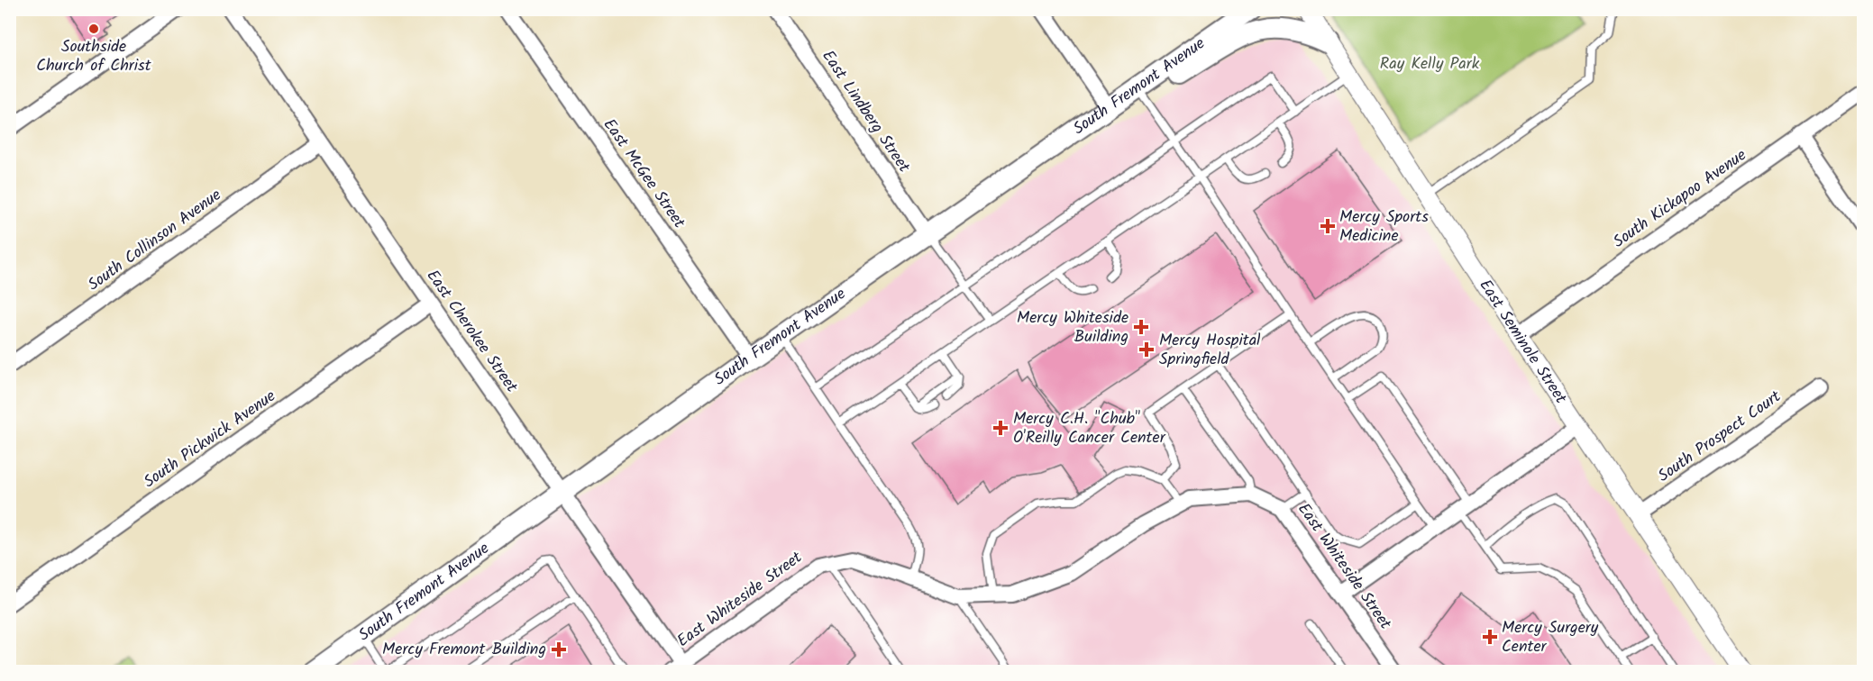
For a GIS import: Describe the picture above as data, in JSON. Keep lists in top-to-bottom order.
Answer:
{
  "streets": {
    "main road": ["South Fremont Avenue"],
    "street": [
      "East Lindberg Street",
      "East McGee Street",
      "South Kickapoo Avenue",
      "South Collinson Avenue",
      "East Cherokee Street",
      "East Seminole Street",
      "South Prospect Court",
      "South Pickwick Avenue",
      "East Whiteside Street"
    ]
  },
  "crossings": [
    ["South Fremont Avenue", "East Lindberg Street"],
    ["South Fremont Avenue", "East McGee Street"],
    ["South Fremont Avenue", "East Cherokee Street"],
    ["South Kickapoo Avenue", "East Seminole Street"],
    ["South Collinson Avenue", "East Cherokee Street"],
    ["East Cherokee Street", "South Pickwick Avenue"],
    ["East Cherokee Street", "East Whiteside Street"],
    ["East Seminole Street", "South Prospect Court"]
  ],
  "parks": ["Ray Kelly Park"],
  "places": {
    "other": ["Southside Church of Christ"],
    "health": [
      "Mercy Sports Medicine",
      "Mercy Whiteside Building",
      "Mercy Hospital Springfield",
      "Mercy C.H. \"Chub\" O'Reilly Cancer Center",
      "Mercy Surgery Center",
      "Mercy Fremont Building"
    ]
  }
}
